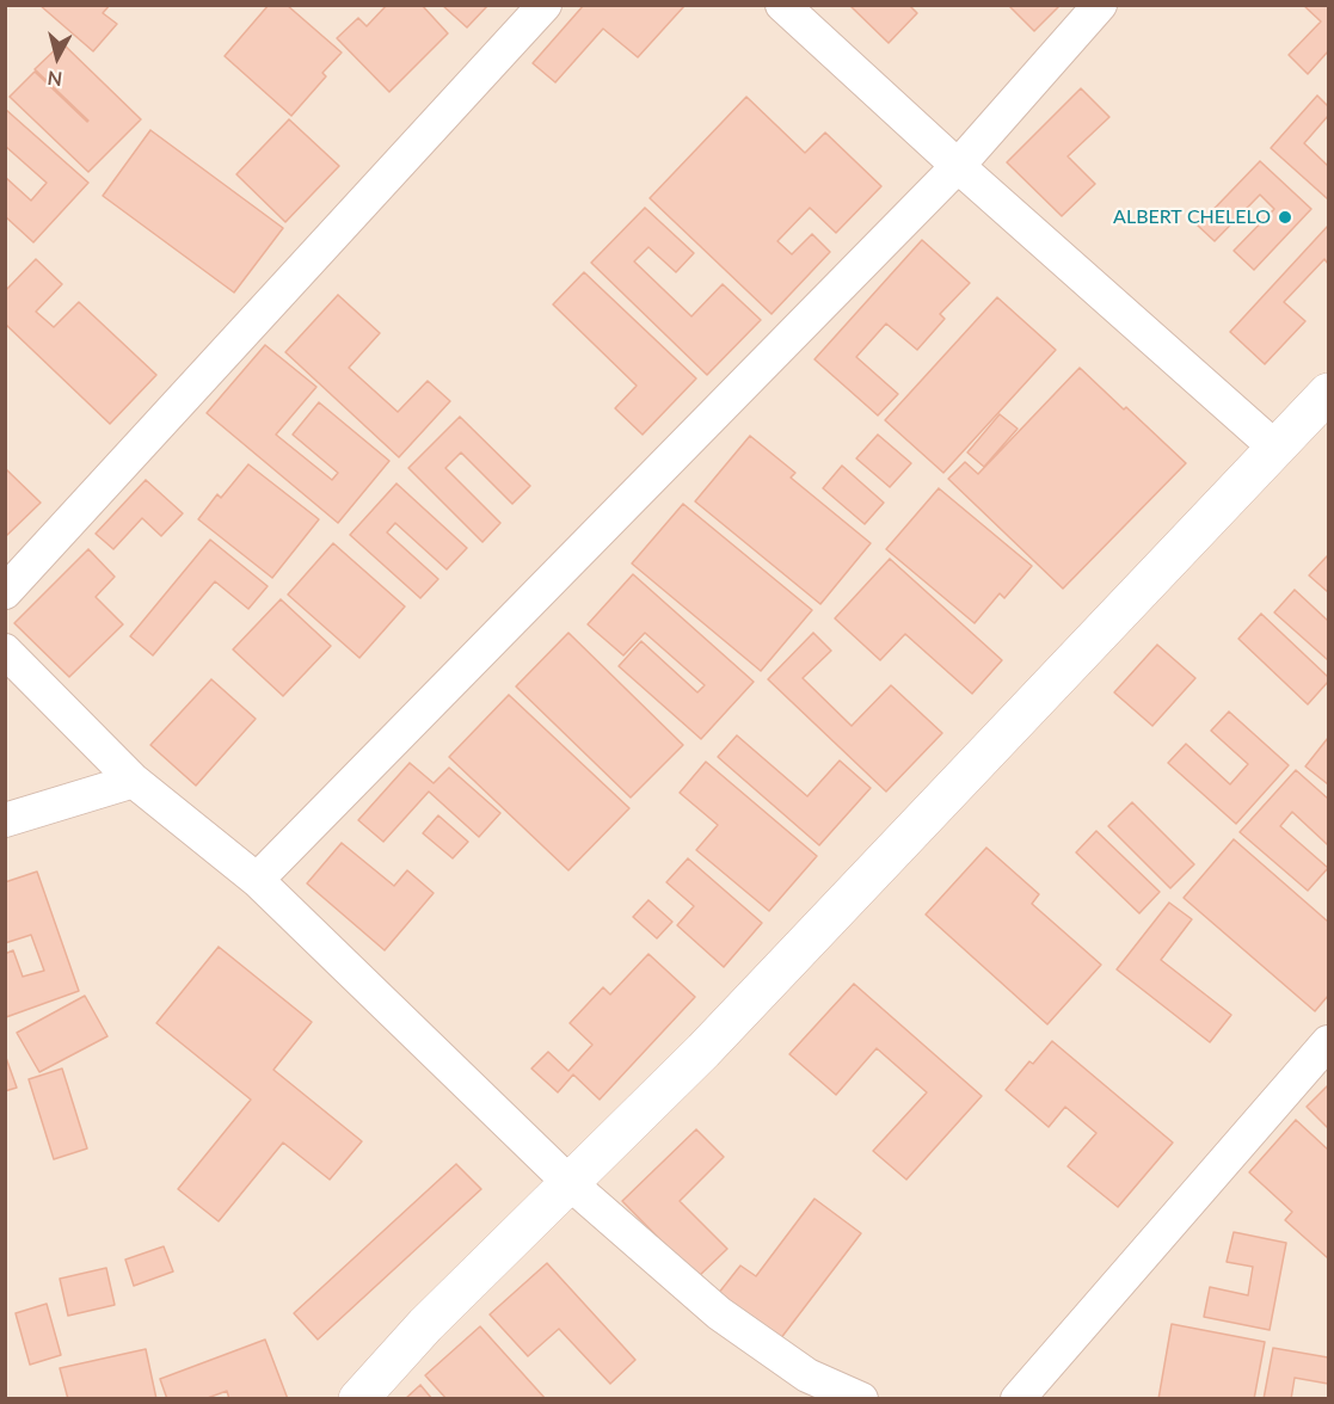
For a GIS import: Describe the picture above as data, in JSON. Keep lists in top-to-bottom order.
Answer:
{
  "places": ["ALBERT CHELELO"],
  "north": "bottom"
}
